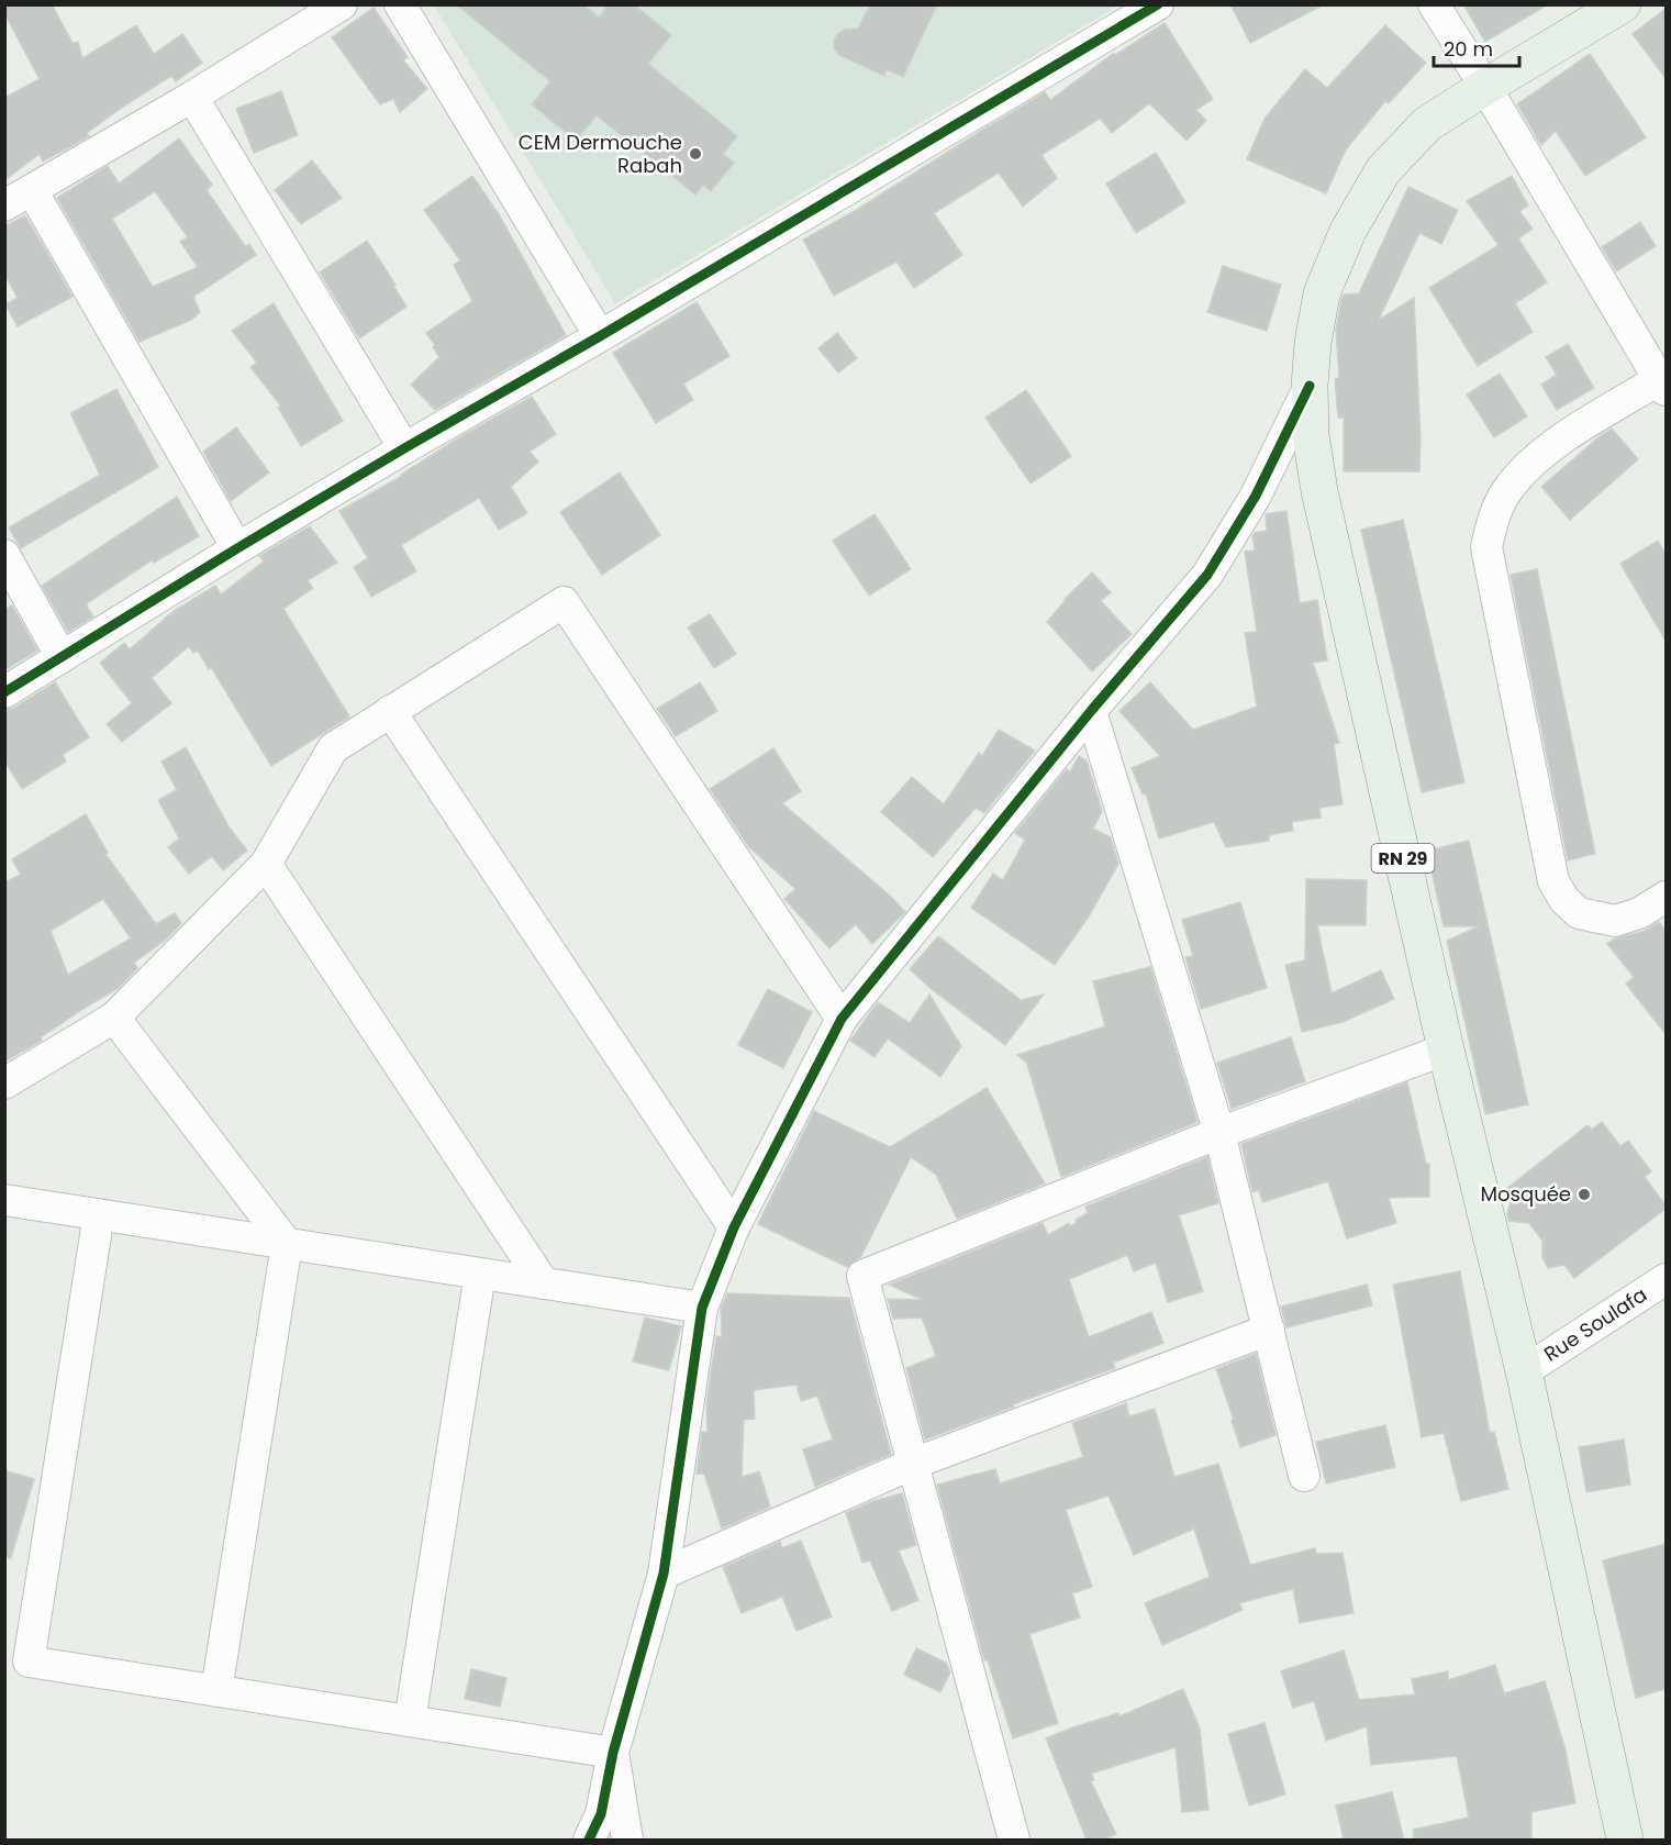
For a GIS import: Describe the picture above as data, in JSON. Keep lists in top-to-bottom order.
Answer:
{
  "streets": {
    "main road": ["RN 29"],
    "street": ["Rue Soulafa"]
  },
  "crossings": [
    ["RN 29", "Rue Soulafa"]
  ],
  "places": ["CEM Dermouche Rabah", "Mosquée"],
  "scale_bar": "20 m"
}
